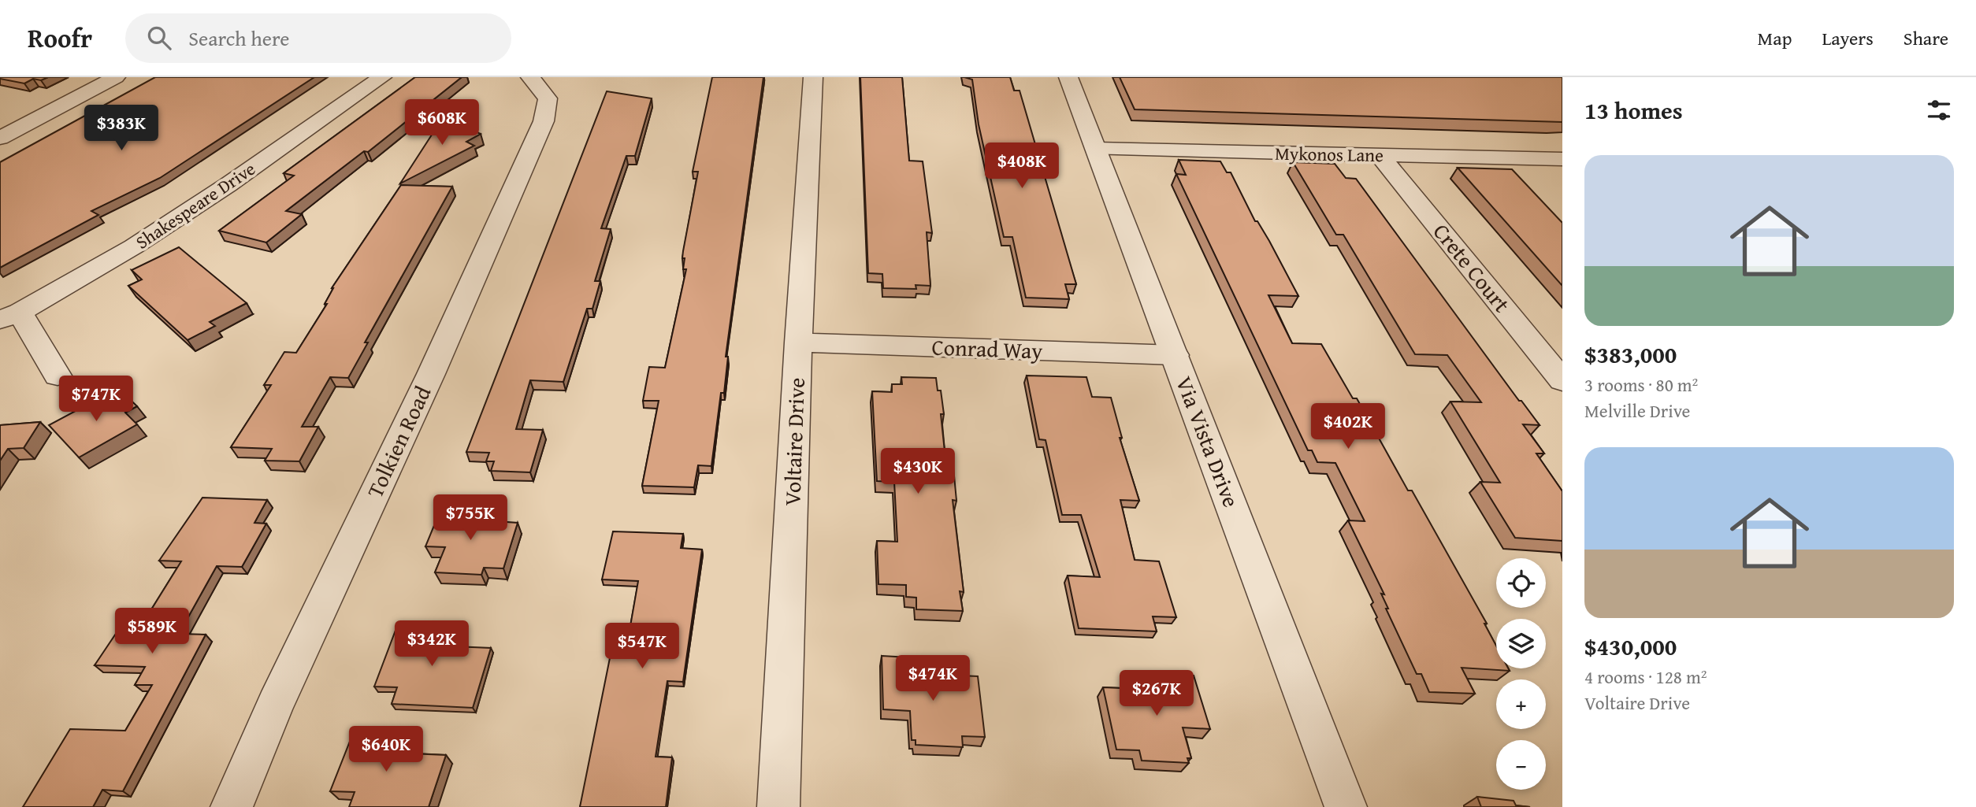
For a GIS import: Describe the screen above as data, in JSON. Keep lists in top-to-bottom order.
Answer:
{
  "streets": {
    "street": [
      "Mykonos Lane",
      "Shakespeare Drive",
      "Crete Court",
      "Conrad Way",
      "Tolkien Road",
      "Voltaire Drive",
      "Via Vista Drive"
    ]
  },
  "crossings": [
    ["Mykonos Lane", "Crete Court"],
    ["Mykonos Lane", "Via Vista Drive"],
    ["Conrad Way", "Voltaire Drive"],
    ["Conrad Way", "Via Vista Drive"]
  ],
  "page": {
    "header": "Roofr",
    "search": "Search here",
    "nav": ["Map", "Layers", "Share"],
    "heading": "13 homes",
    "price": [
      "$608K",
      "$383K",
      "$408K",
      "$747K",
      "$402K",
      "$430K",
      "$755K",
      "$589K",
      "$342K",
      "$547K",
      "$474K",
      "$267K",
      "$640K"
    ],
    "list": [
      {
        "name": "$383,000",
        "note": "3 rooms · 80 m² · Melville Drive"
      },
      {
        "name": "$430,000",
        "note": "4 rooms · 128 m² · Voltaire Drive"
      }
    ],
    "map_buttons": ["+", "−"]
  }
}
